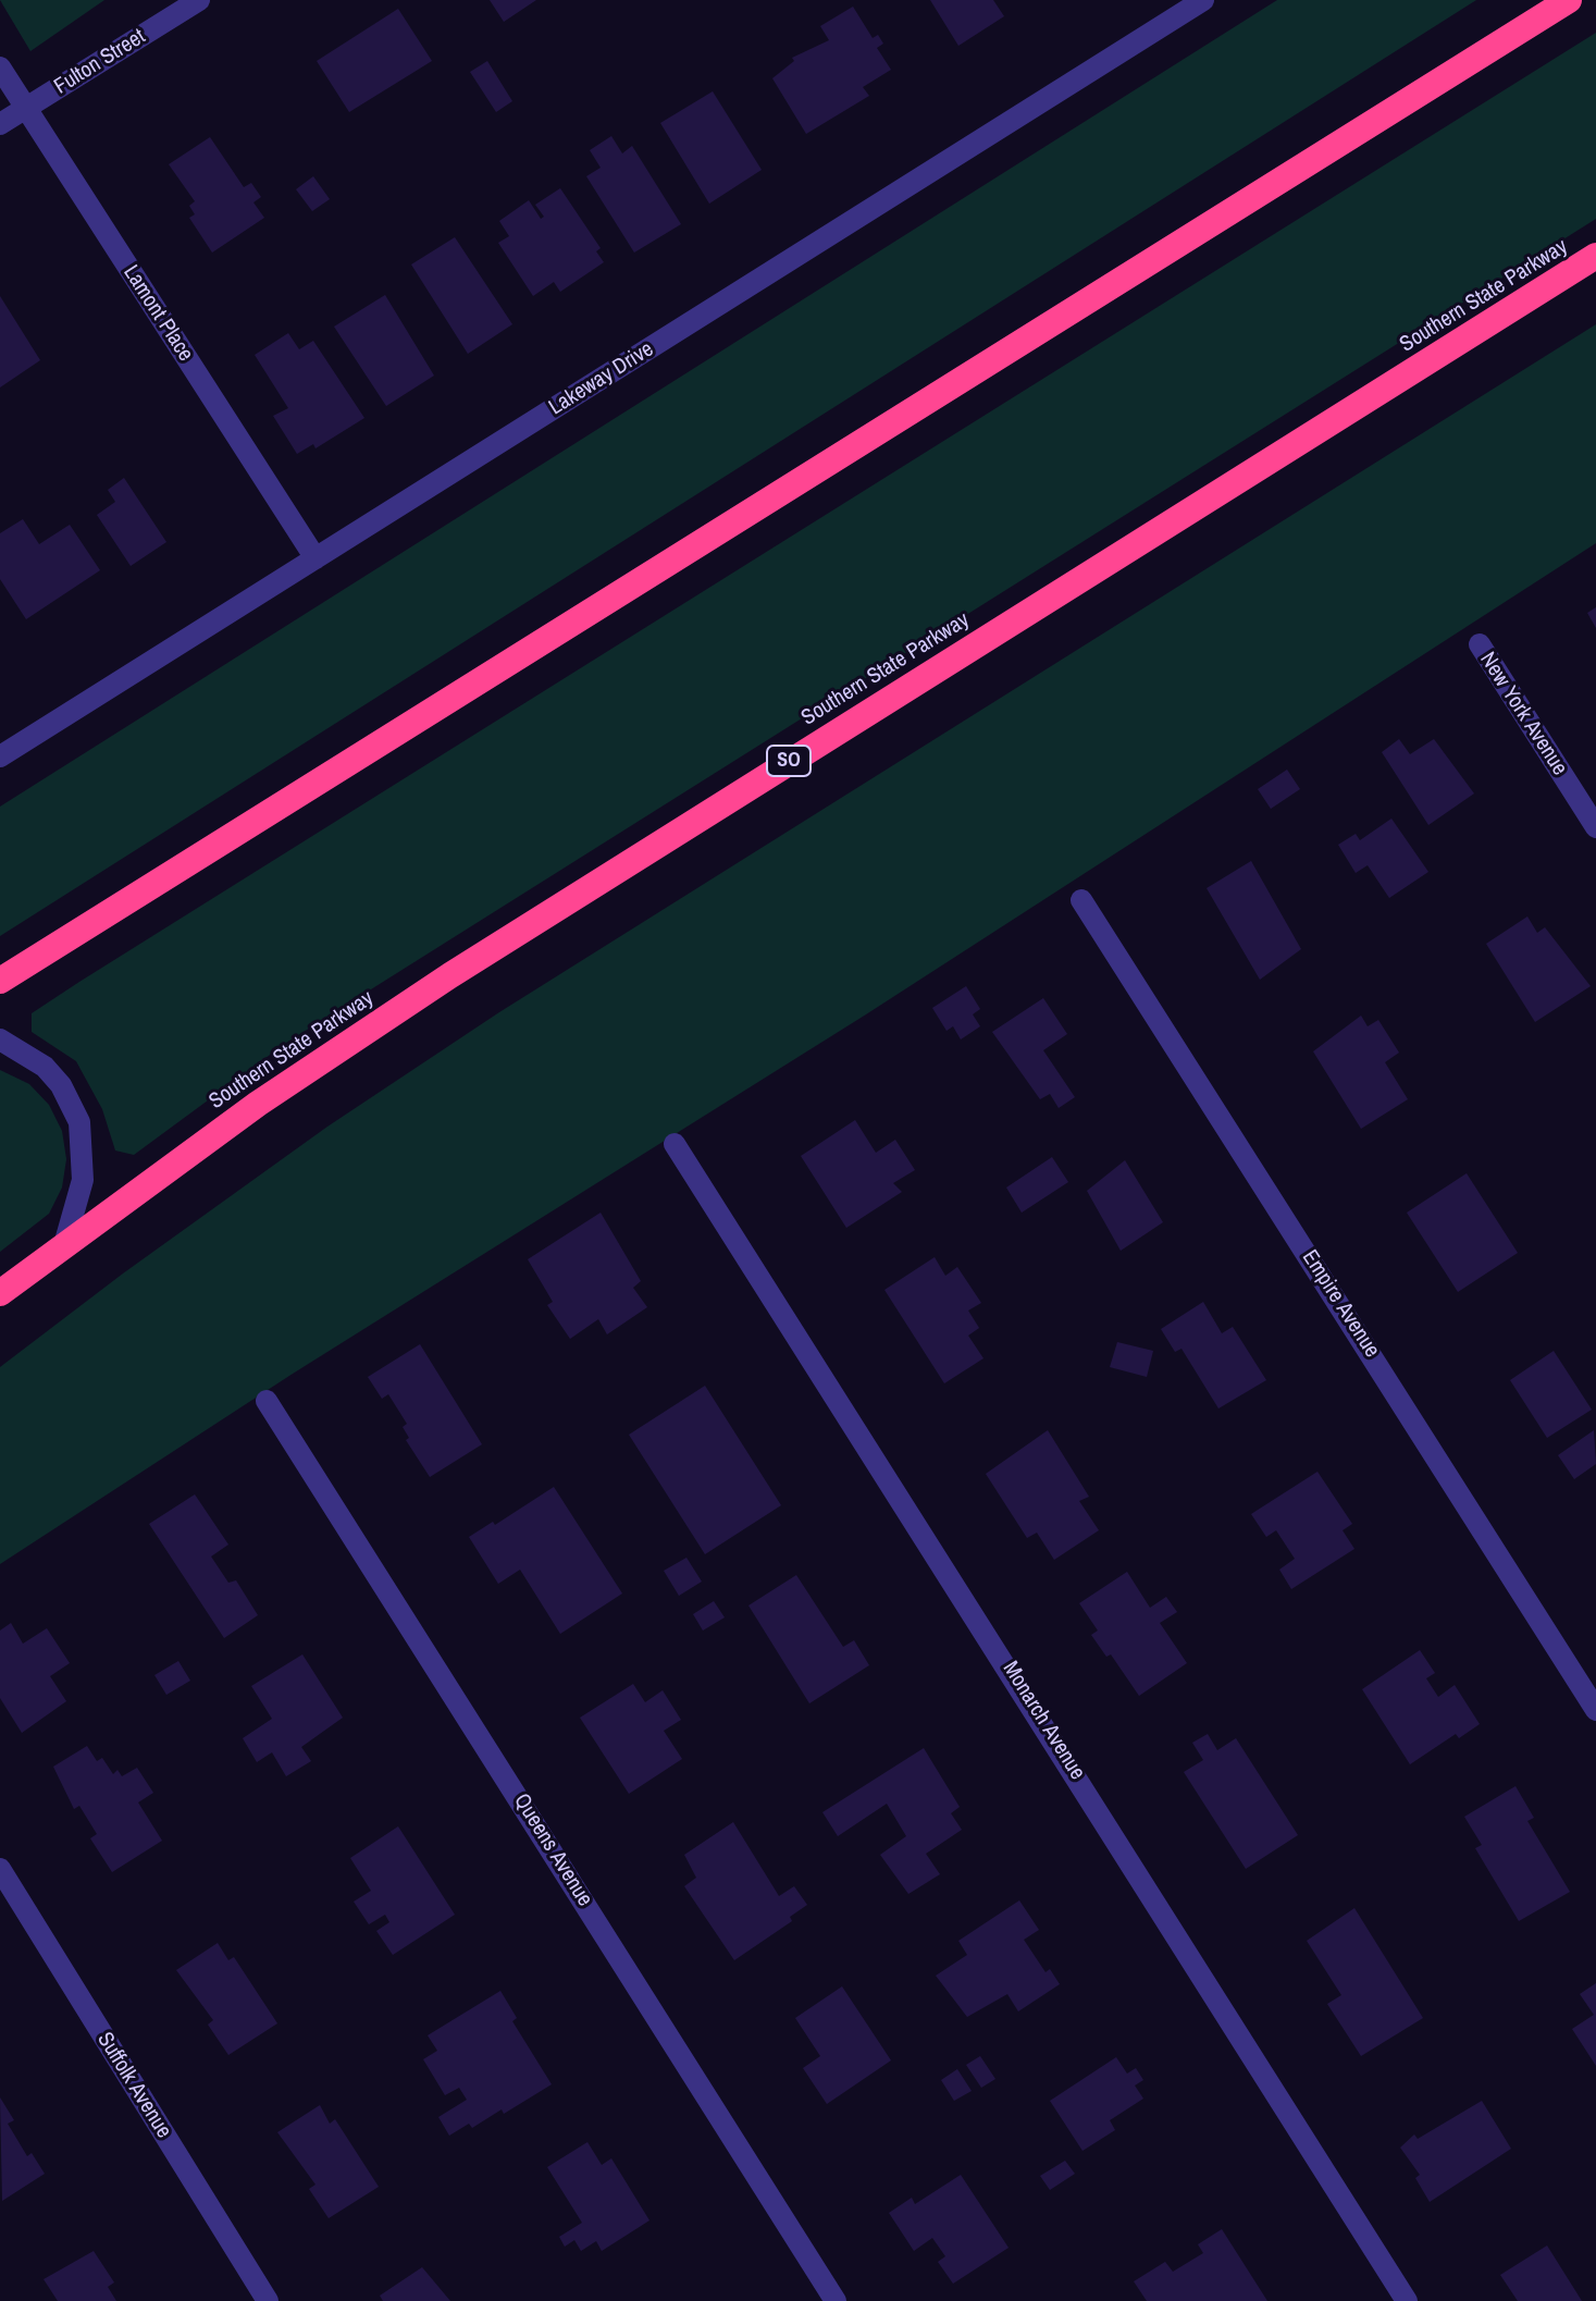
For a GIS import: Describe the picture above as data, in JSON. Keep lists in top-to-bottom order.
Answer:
{
  "streets": {
    "highway": ["Southern State Parkway", "SO"],
    "street": [
      "Fulton Street",
      "Lamont Place",
      "Lakeway Drive",
      "New York Avenue",
      "Empire Avenue",
      "Monarch Avenue",
      "Queens Avenue",
      "Suffolk Avenue"
    ]
  },
  "crossings": [
    ["Fulton Street", "Lamont Place"],
    ["Lamont Place", "Lakeway Drive"]
  ]
}
